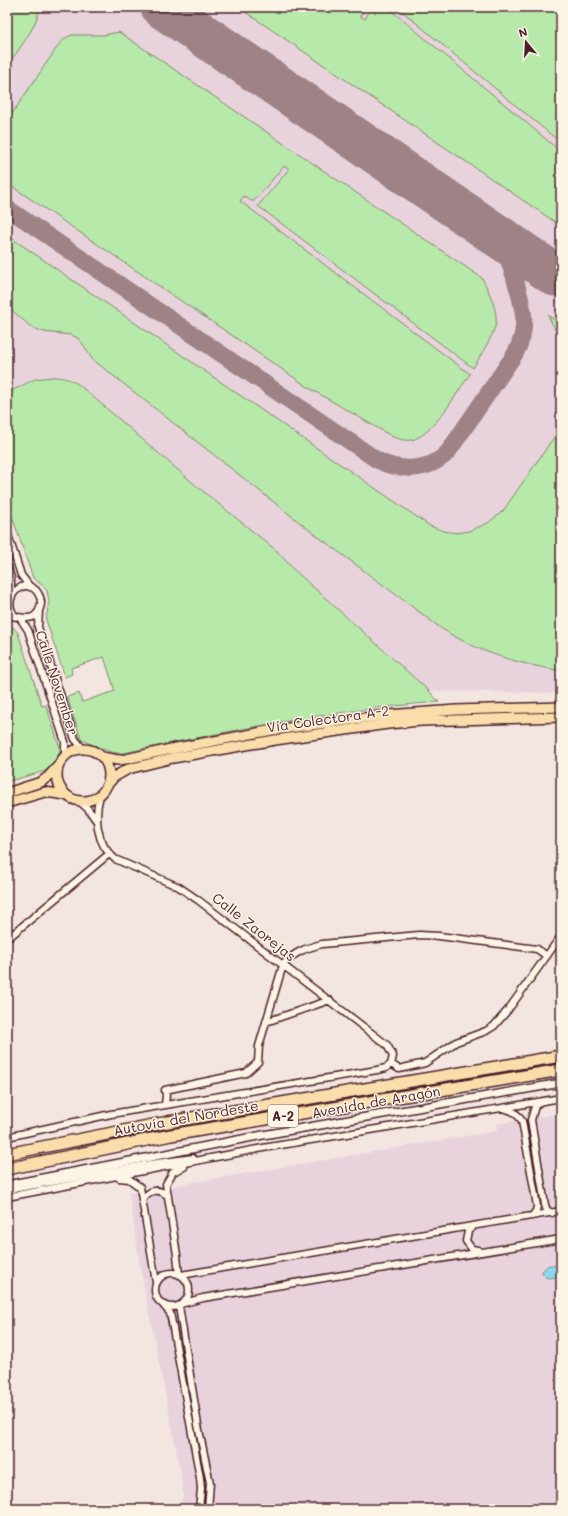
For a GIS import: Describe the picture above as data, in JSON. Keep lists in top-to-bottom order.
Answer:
{
  "streets": {
    "highway": ["A-2", "Autovía del Nordeste"],
    "main road": ["Vía Colectora A-2"],
    "street": ["Calle November", "Calle Zaorejas", "Avenida de Aragón"]
  },
  "crossings": [
    ["Calle November", "Vía Colectora A-2"]
  ],
  "north": "top"
}
